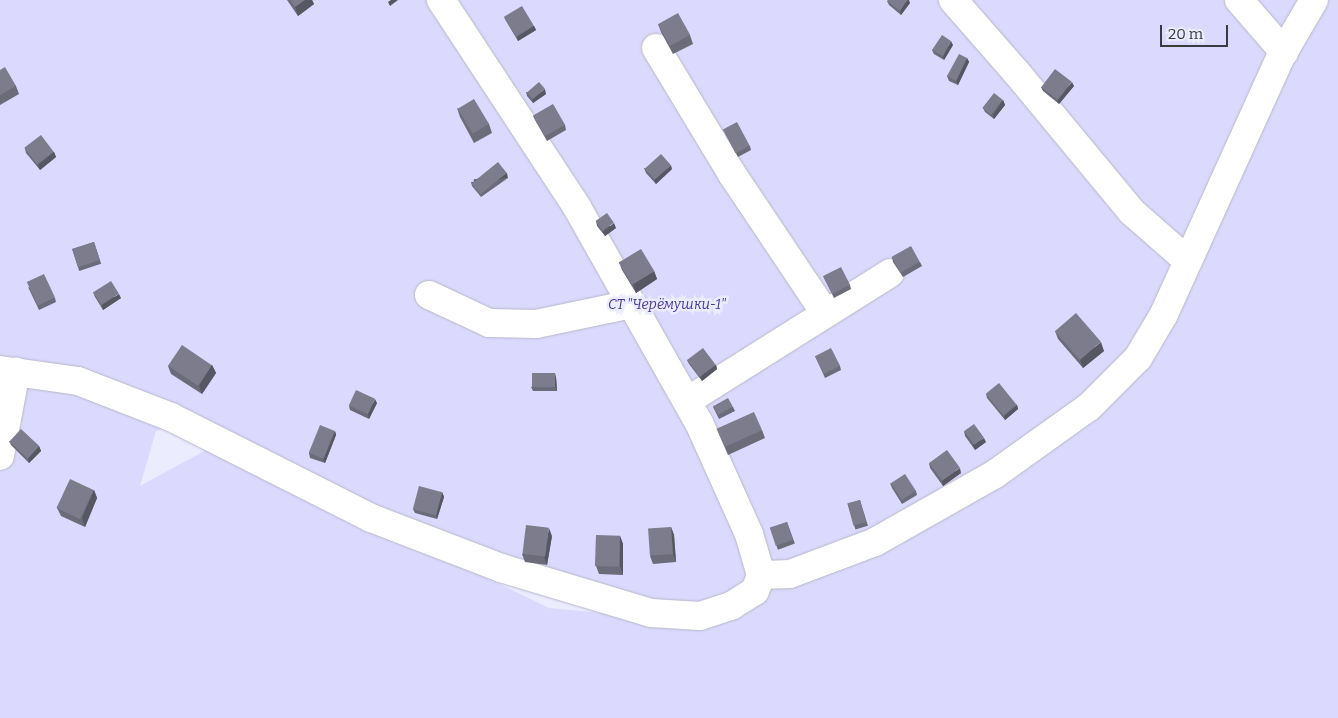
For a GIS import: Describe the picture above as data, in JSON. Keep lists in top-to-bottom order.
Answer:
{
  "parks": ["СТ \"Черёмушки-1\""],
  "scale_bar": "20 m"
}
